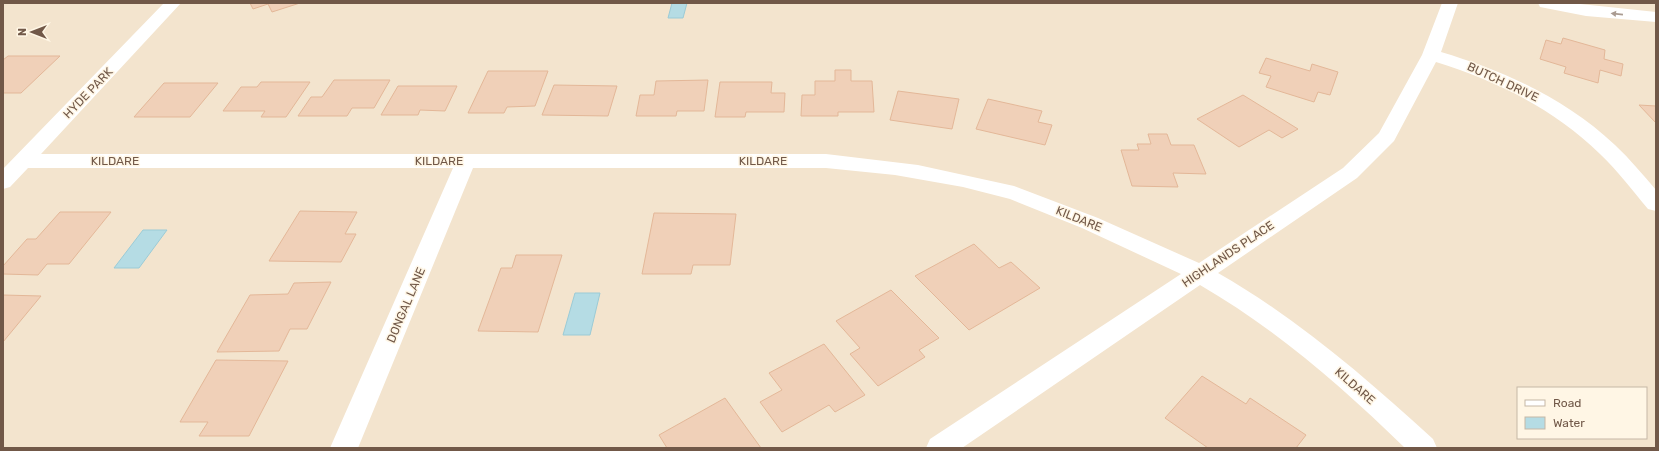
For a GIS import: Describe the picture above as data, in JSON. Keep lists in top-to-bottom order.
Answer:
{
  "streets": {
    "street": [
      "BUTCH DRIVE",
      "HYDE PARK",
      "KILDARE",
      "HIGHLANDS PLACE",
      "DONGAL LANE"
    ]
  },
  "crossings": [
    ["BUTCH DRIVE", "HIGHLANDS PLACE"],
    ["HYDE PARK", "KILDARE"],
    ["KILDARE", "HIGHLANDS PLACE"],
    ["KILDARE", "DONGAL LANE"]
  ],
  "legend": ["Road", "Water"],
  "north": "left"
}
